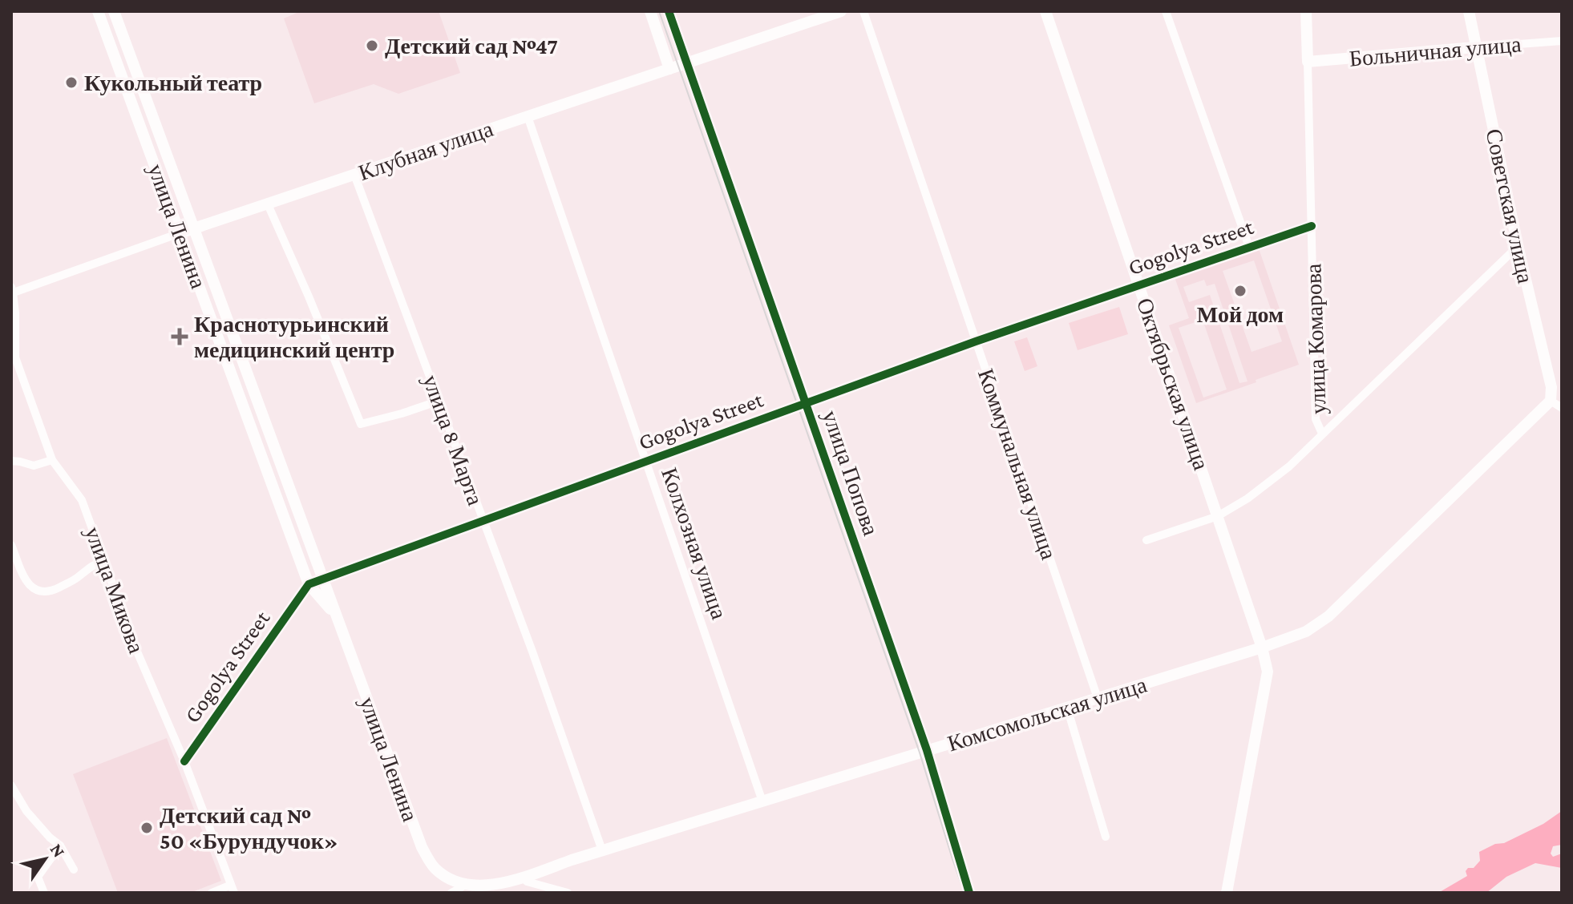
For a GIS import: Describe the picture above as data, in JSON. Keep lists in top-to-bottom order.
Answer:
{
  "streets": {
    "main road": [
      "Больничная улица",
      "Клубная улица",
      "Советская улица",
      "улица Ленина",
      "улица Комарова",
      "Октябрьская улица",
      "Комсомольская улица"
    ],
    "street": [
      "Gogolya Street",
      "улица 8 Марта",
      "Коммунальная улица",
      "улица Попова",
      "Колхозная улица",
      "улица Микова"
    ]
  },
  "crossings": [
    ["Больничная улица", "Советская улица"],
    ["Больничная улица", "улица Комарова"],
    ["Клубная улица", "улица Ленина"],
    ["Клубная улица", "улица 8 Марта"],
    ["Клубная улица", "улица Попова"],
    ["Клубная улица", "Колхозная улица"],
    ["Клубная улица", "улица Микова"],
    ["Советская улица", "улица Комарова"],
    ["Советская улица", "Комсомольская улица"],
    ["улица Ленина", "Gogolya Street"],
    ["улица Ленина", "Комсомольская улица"],
    ["Gogolya Street", "улица Комарова"],
    ["Gogolya Street", "Октябрьская улица"],
    ["Gogolya Street", "улица 8 Марта"],
    ["Gogolya Street", "Коммунальная улица"],
    ["Gogolya Street", "улица Попова"],
    ["Gogolya Street", "Колхозная улица"],
    ["Gogolya Street", "улица Микова"],
    ["Октябрьская улица", "Комсомольская улица"],
    ["улица 8 Марта", "Комсомольская улица"],
    ["Коммунальная улица", "Комсомольская улица"],
    ["улица Попова", "Комсомольская улица"],
    ["Колхозная улица", "Комсомольская улица"]
  ],
  "places": {
    "other": [
      "Детский сад №47",
      "Кукольный театр",
      "Мой дом",
      "Детский сад № 50 «Бурундучок»"
    ],
    "health": ["Краснотурьинский медицинский центр"]
  },
  "north": "top right"
}
